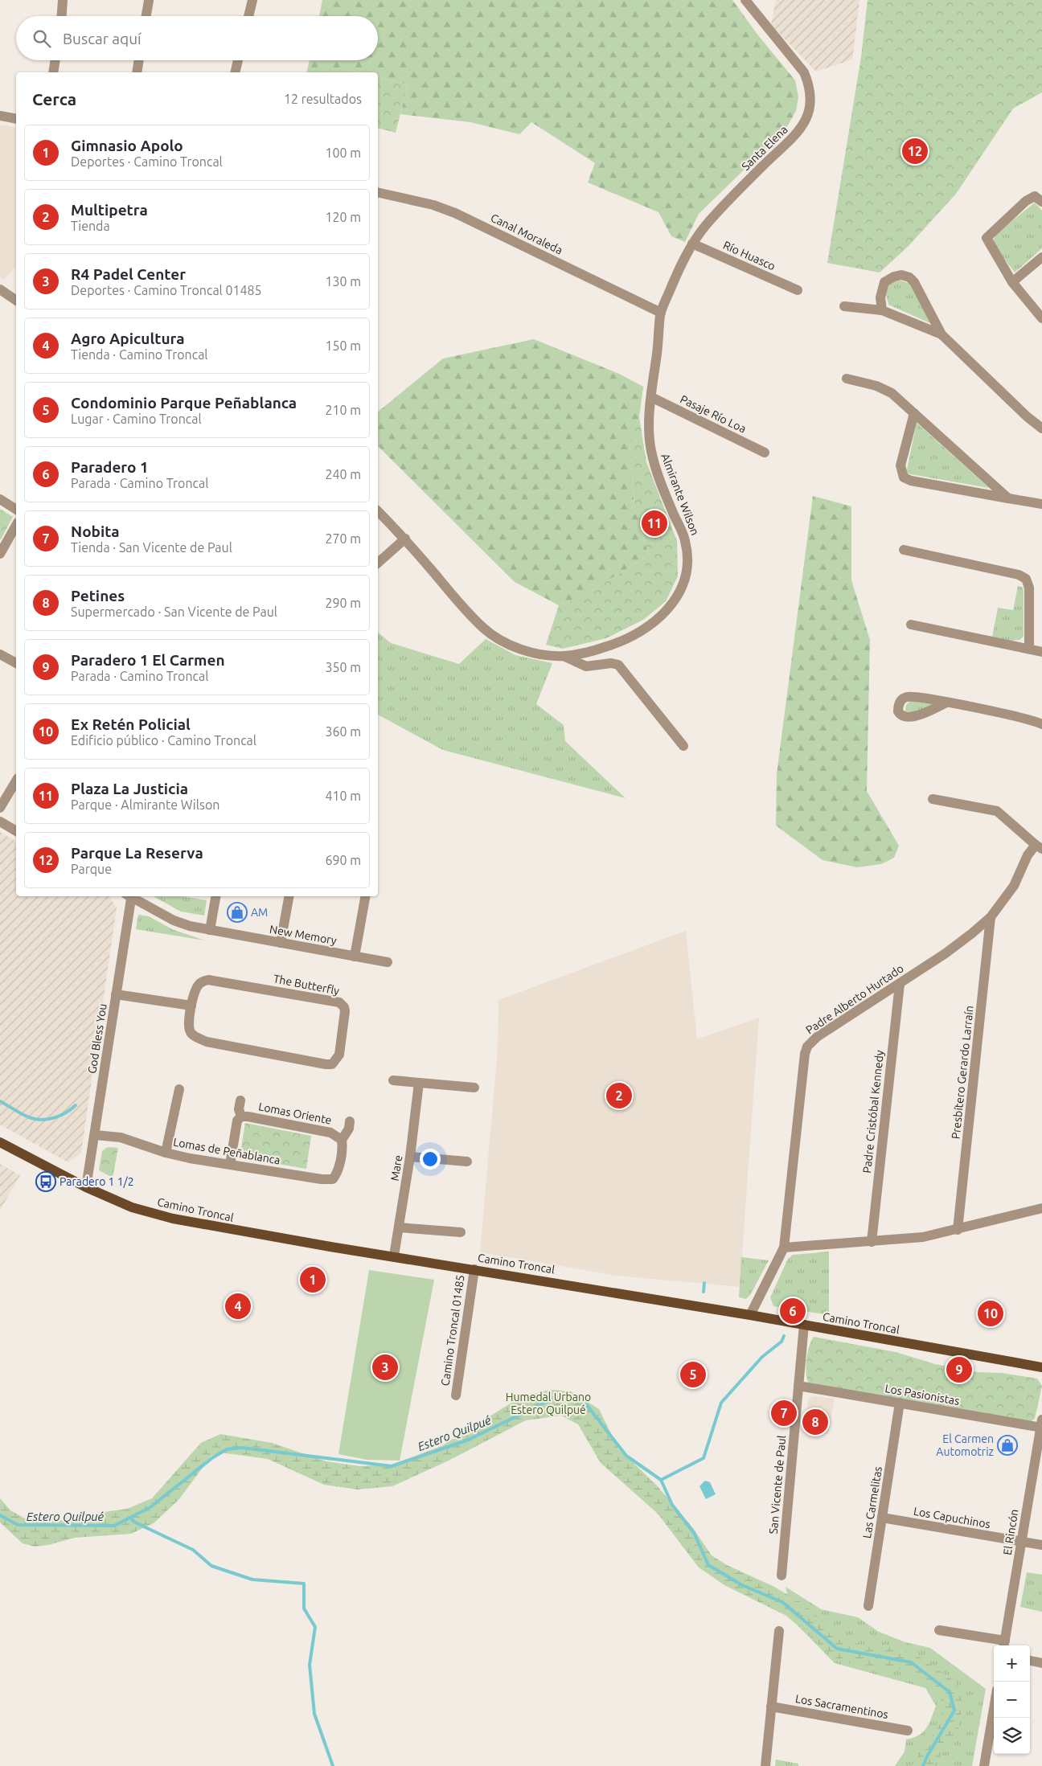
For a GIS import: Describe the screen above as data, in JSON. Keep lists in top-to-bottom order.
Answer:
{
  "streets": {
    "main road": ["Camino Troncal"],
    "street": [
      "Santa Elena",
      "Canal Moraleda",
      "Río Huasco",
      "Pasaje Río Loa",
      "Almirante Wilson",
      "New Memory",
      "The Butterfly",
      "Padre Alberto Hurtado",
      "God Bless You",
      "Presbítero Gerardo Larraín",
      "Padre Cristóbal Kennedy",
      "Lomas Oriente",
      "Lomas de Peñablanca",
      "Mare",
      "Camino Troncal 01485",
      "Los Pasionistas",
      "San Vicente de Paul",
      "Las Carmelitas",
      "Los Capuchinos",
      "El Rincón",
      "Los Sacramentinos"
    ]
  },
  "crossings": [
    ["Santa Elena", "Río Huasco"],
    ["Santa Elena", "Almirante Wilson"],
    ["Canal Moraleda", "Almirante Wilson"],
    ["Río Huasco", "Almirante Wilson"],
    ["Pasaje Río Loa", "Almirante Wilson"],
    ["Padre Alberto Hurtado", "Presbítero Gerardo Larraín"],
    ["Padre Alberto Hurtado", "Padre Cristóbal Kennedy"],
    ["God Bless You", "Lomas de Peñablanca"],
    ["God Bless You", "Camino Troncal"],
    ["Lomas Oriente", "Lomas de Peñablanca"],
    ["Mare", "Camino Troncal"],
    ["Camino Troncal", "Camino Troncal 01485"],
    ["Camino Troncal", "San Vicente de Paul"],
    ["Los Pasionistas", "San Vicente de Paul"],
    ["Los Pasionistas", "Las Carmelitas"],
    ["Los Pasionistas", "El Rincón"],
    ["Las Carmelitas", "Los Capuchinos"],
    ["Los Capuchinos", "El Rincón"]
  ],
  "water": ["Estero Quilpué"],
  "parks": ["Humedal Urbano Estero Quilpué"],
  "places": {
    "shop": ["AM", "El Carmen Automotriz"],
    "bus stop": ["Paradero 1 1/2"]
  },
  "page": {
    "search": "Buscar aquí",
    "heading": ["Cerca", "12 resultados"],
    "list": [
      {
        "mark": "1",
        "name": "Gimnasio Apolo",
        "note": "Deportes · Camino Troncal",
        "value": "100 m"
      },
      {
        "mark": "2",
        "name": "Multipetra",
        "note": "Tienda",
        "value": "120 m"
      },
      {
        "mark": "3",
        "name": "R4 Padel Center",
        "note": "Deportes · Camino Troncal 01485",
        "value": "130 m"
      },
      {
        "mark": "4",
        "name": "Agro Apicultura",
        "note": "Tienda · Camino Troncal",
        "value": "150 m"
      },
      {
        "mark": "5",
        "name": "Condominio Parque Peñablanca",
        "note": "Lugar · Camino Troncal",
        "value": "210 m"
      },
      {
        "mark": "6",
        "name": "Paradero 1",
        "note": "Parada · Camino Troncal",
        "value": "240 m"
      },
      {
        "mark": "7",
        "name": "Nobita",
        "note": "Tienda · San Vicente de Paul",
        "value": "270 m"
      },
      {
        "mark": "8",
        "name": "Petines",
        "note": "Supermercado · San Vicente de Paul",
        "value": "290 m"
      },
      {
        "mark": "9",
        "name": "Paradero 1 El Carmen",
        "note": "Parada · Camino Troncal",
        "value": "350 m"
      },
      {
        "mark": "10",
        "name": "Ex Retén Policial",
        "note": "Edificio público · Camino Troncal",
        "value": "360 m"
      },
      {
        "mark": "11",
        "name": "Plaza La Justicia",
        "note": "Parque · Almirante Wilson",
        "value": "410 m"
      },
      {
        "mark": "12",
        "name": "Parque La Reserva",
        "note": "Parque",
        "value": "690 m"
      }
    ],
    "pins": [
      "12",
      "11",
      "2",
      "1",
      "4",
      "6",
      "10",
      "3",
      "9",
      "5",
      "7",
      "8"
    ],
    "map_buttons": ["+", "−"]
  }
}
